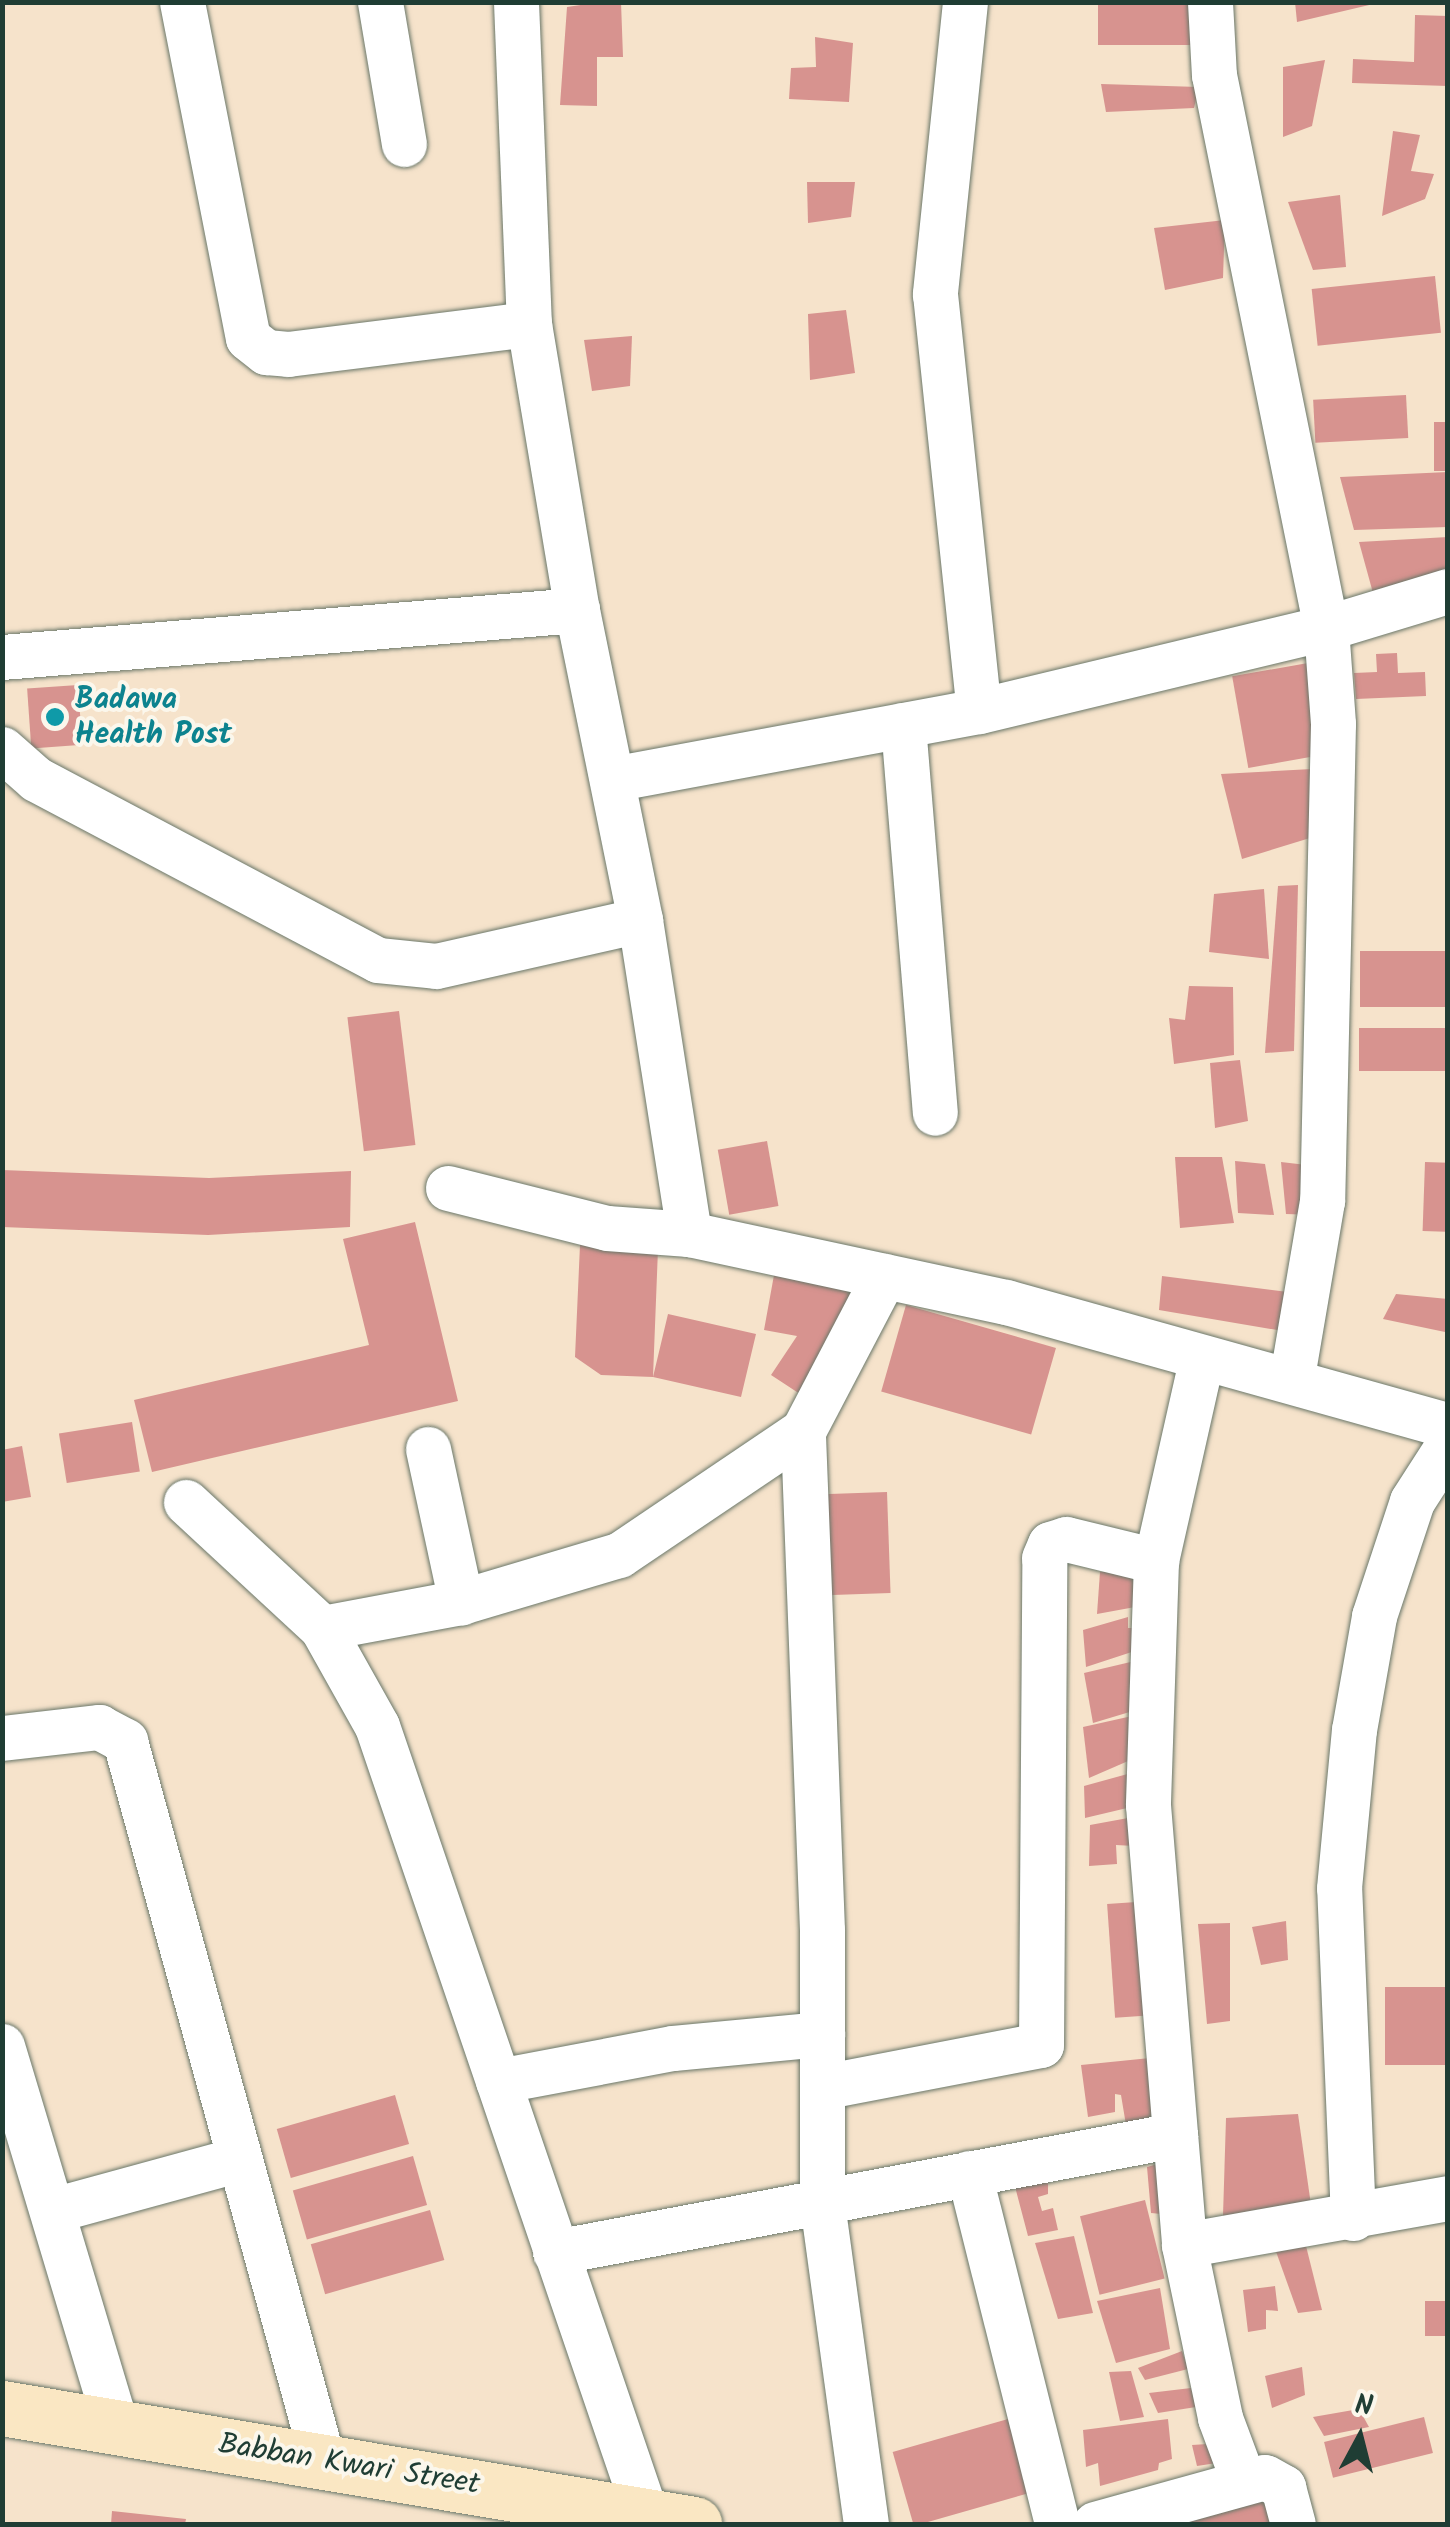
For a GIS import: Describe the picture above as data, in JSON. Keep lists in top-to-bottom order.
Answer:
{
  "streets": {
    "street": ["Babban Kwari Street"]
  },
  "places": ["Badawa Health Post"],
  "north": "top"
}
